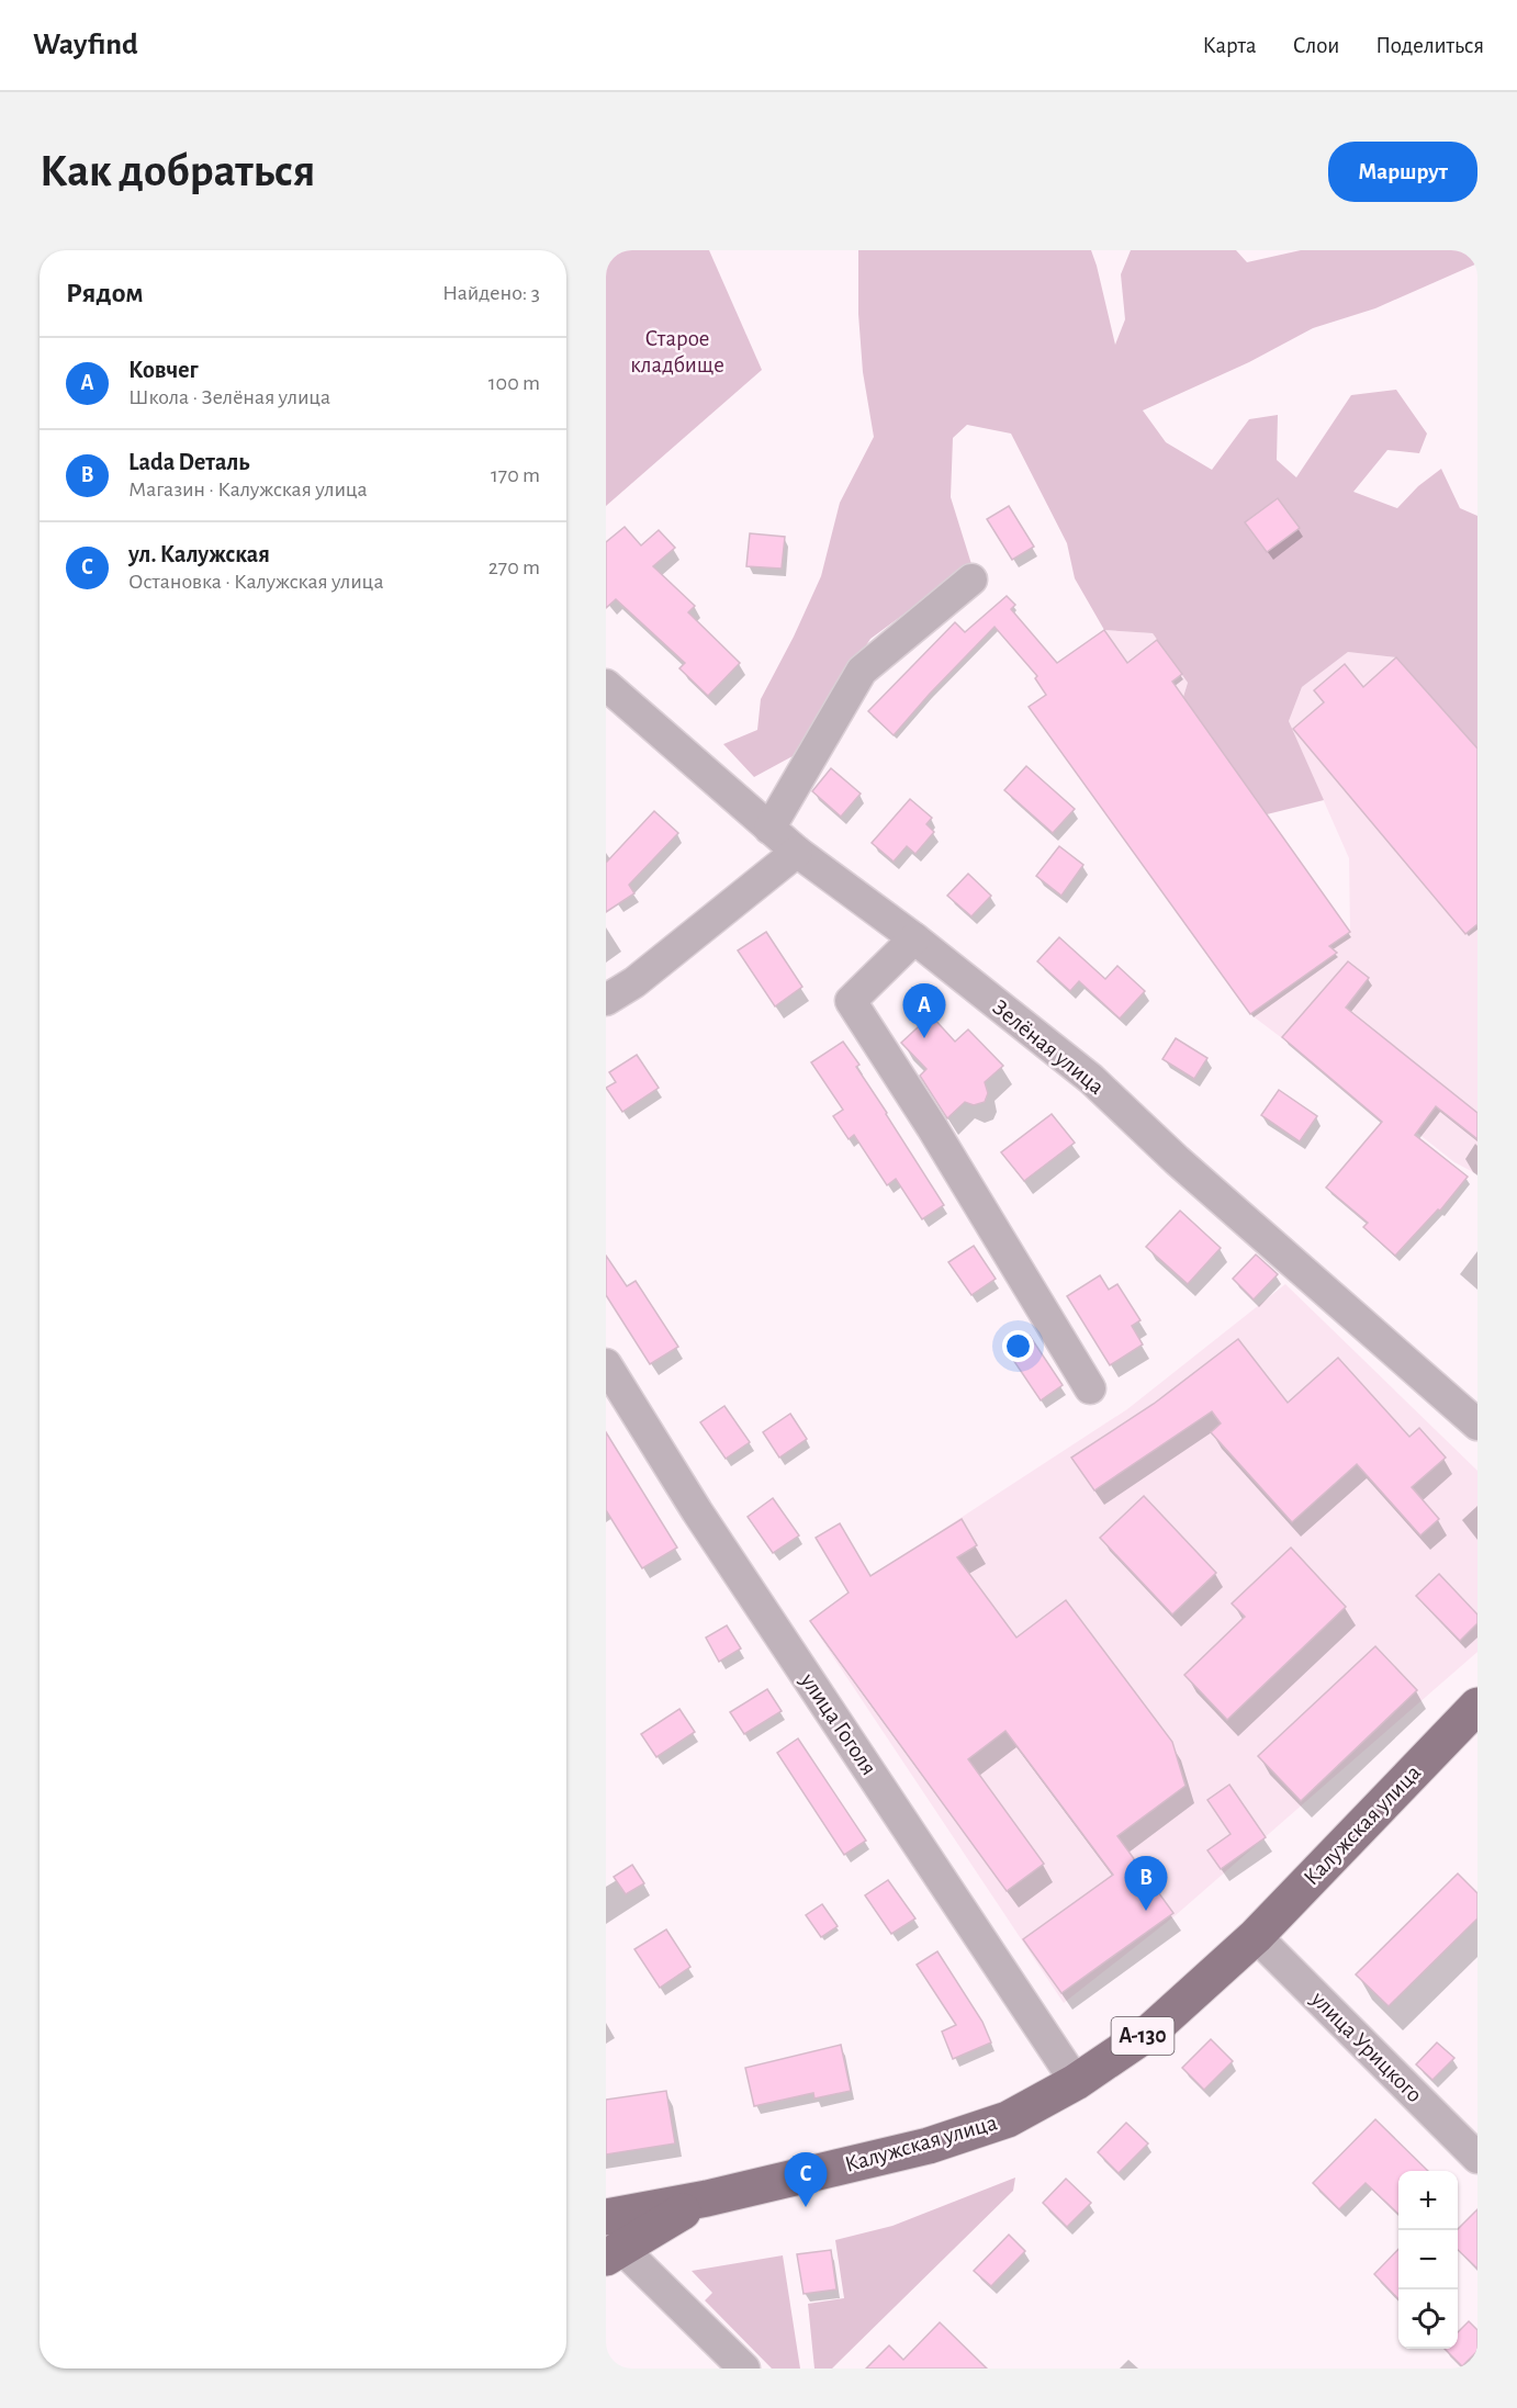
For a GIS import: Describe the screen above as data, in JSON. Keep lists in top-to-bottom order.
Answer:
{
  "streets": {
    "main road": ["Калужская улица", "А-130"],
    "street": ["Зелёная улица", "улица Гоголя", "улица Урицкого"]
  },
  "crossings": [
    ["улица Гоголя", "Калужская улица"],
    ["Калужская улица", "улица Урицкого"]
  ],
  "parks": ["Старое кладбище"],
  "page": {
    "header": "Wayfind",
    "nav": ["Карта", "Слои", "Поделиться"],
    "buttons": "Маршрут",
    "title": "Как добраться",
    "heading": ["Рядом", "Найдено: 3"],
    "list": [
      {
        "mark": "A",
        "name": "Ковчег",
        "note": "Школа · Зелёная улица",
        "value": "100 m"
      },
      {
        "mark": "B",
        "name": "Lada Dеталь",
        "note": "Магазин · Калужская улица",
        "value": "170 m"
      },
      {
        "mark": "C",
        "name": "ул. Калужская",
        "note": "Остановка · Калужская улица",
        "value": "270 m"
      }
    ],
    "pins": ["A", "B", "C"],
    "map_buttons": ["+", "−"]
  }
}
